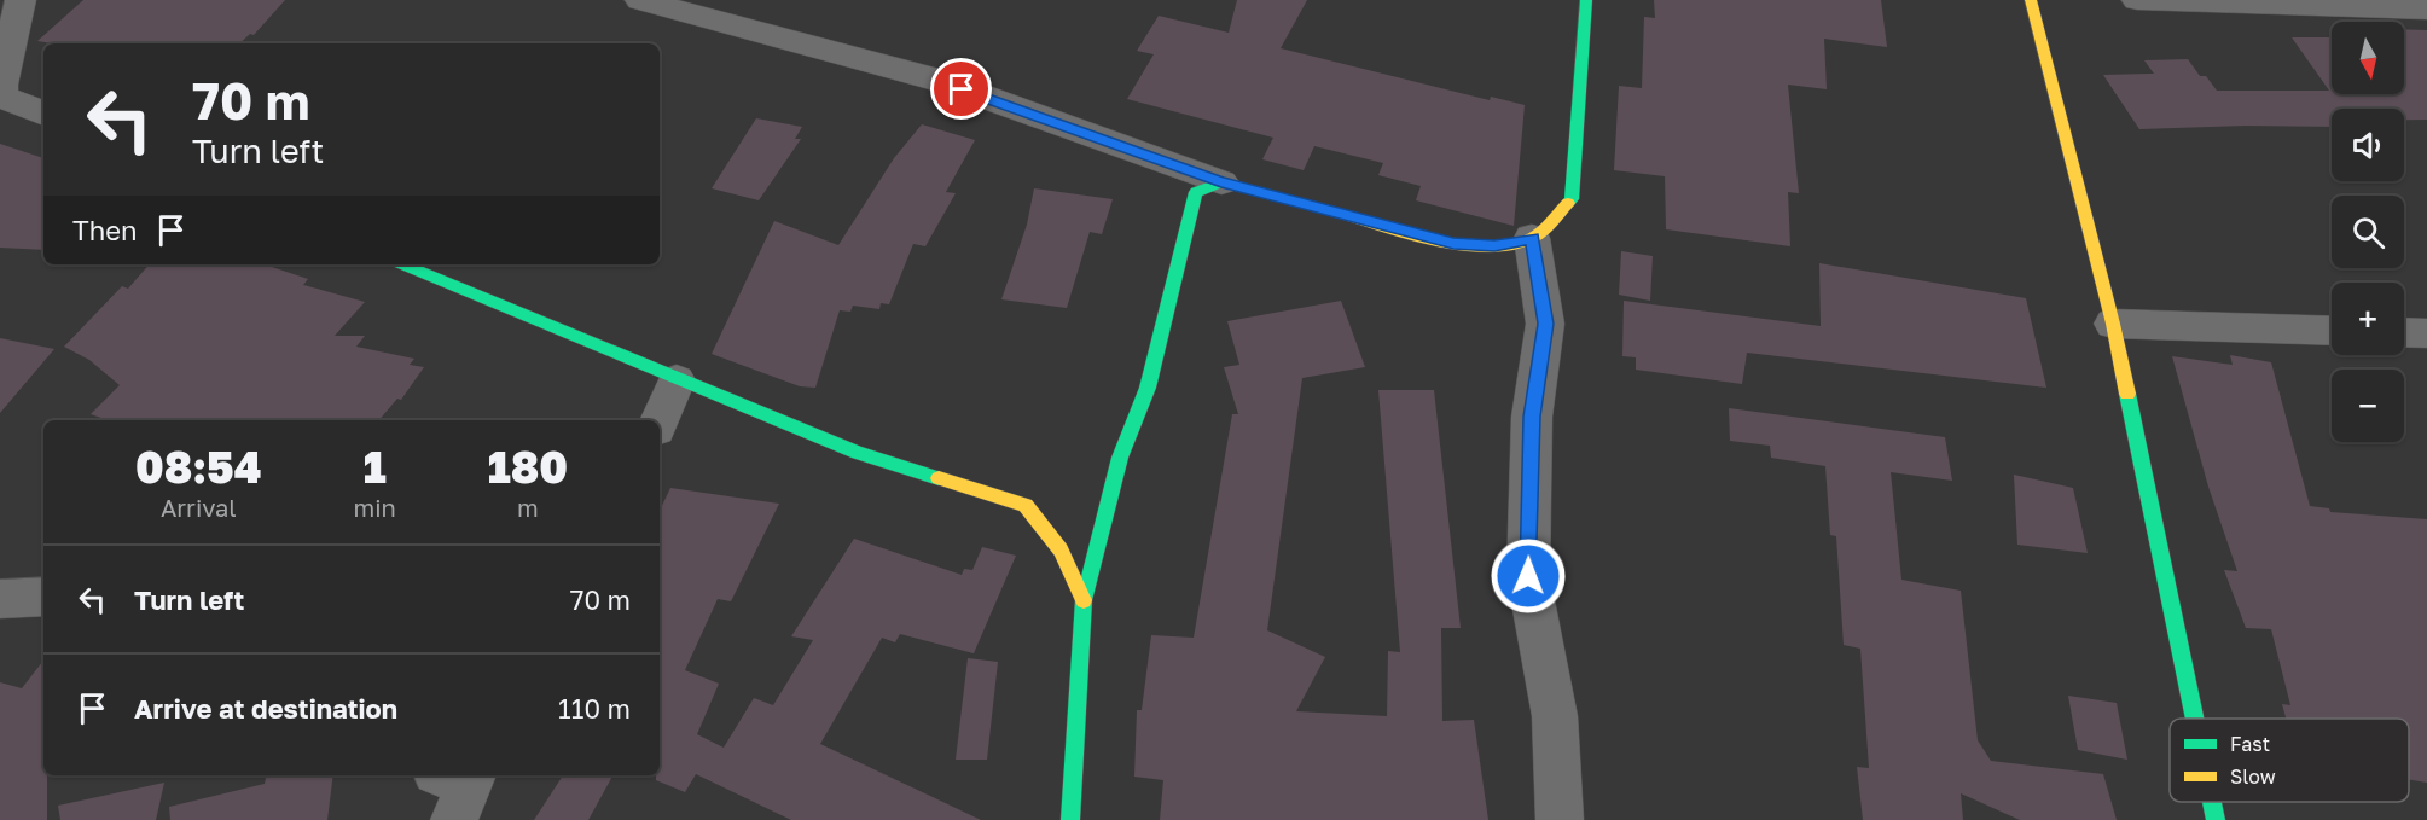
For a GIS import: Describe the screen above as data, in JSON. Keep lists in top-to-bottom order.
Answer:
{
  "legend": ["Fast", "Slow"],
  "north": "bottom",
  "page": {
    "map_buttons": ["+", "−"],
    "turn": ["70 m", "Turn left"],
    "then": "Then",
    "eta": [
      "08:54",
      "Arrival",
      "1",
      "min",
      "180",
      "m"
    ],
    "list": [
      {
        "name": "Turn left",
        "value": "70 m"
      },
      {
        "name": "Arrive at destination",
        "value": "110 m"
      }
    ]
  }
}
